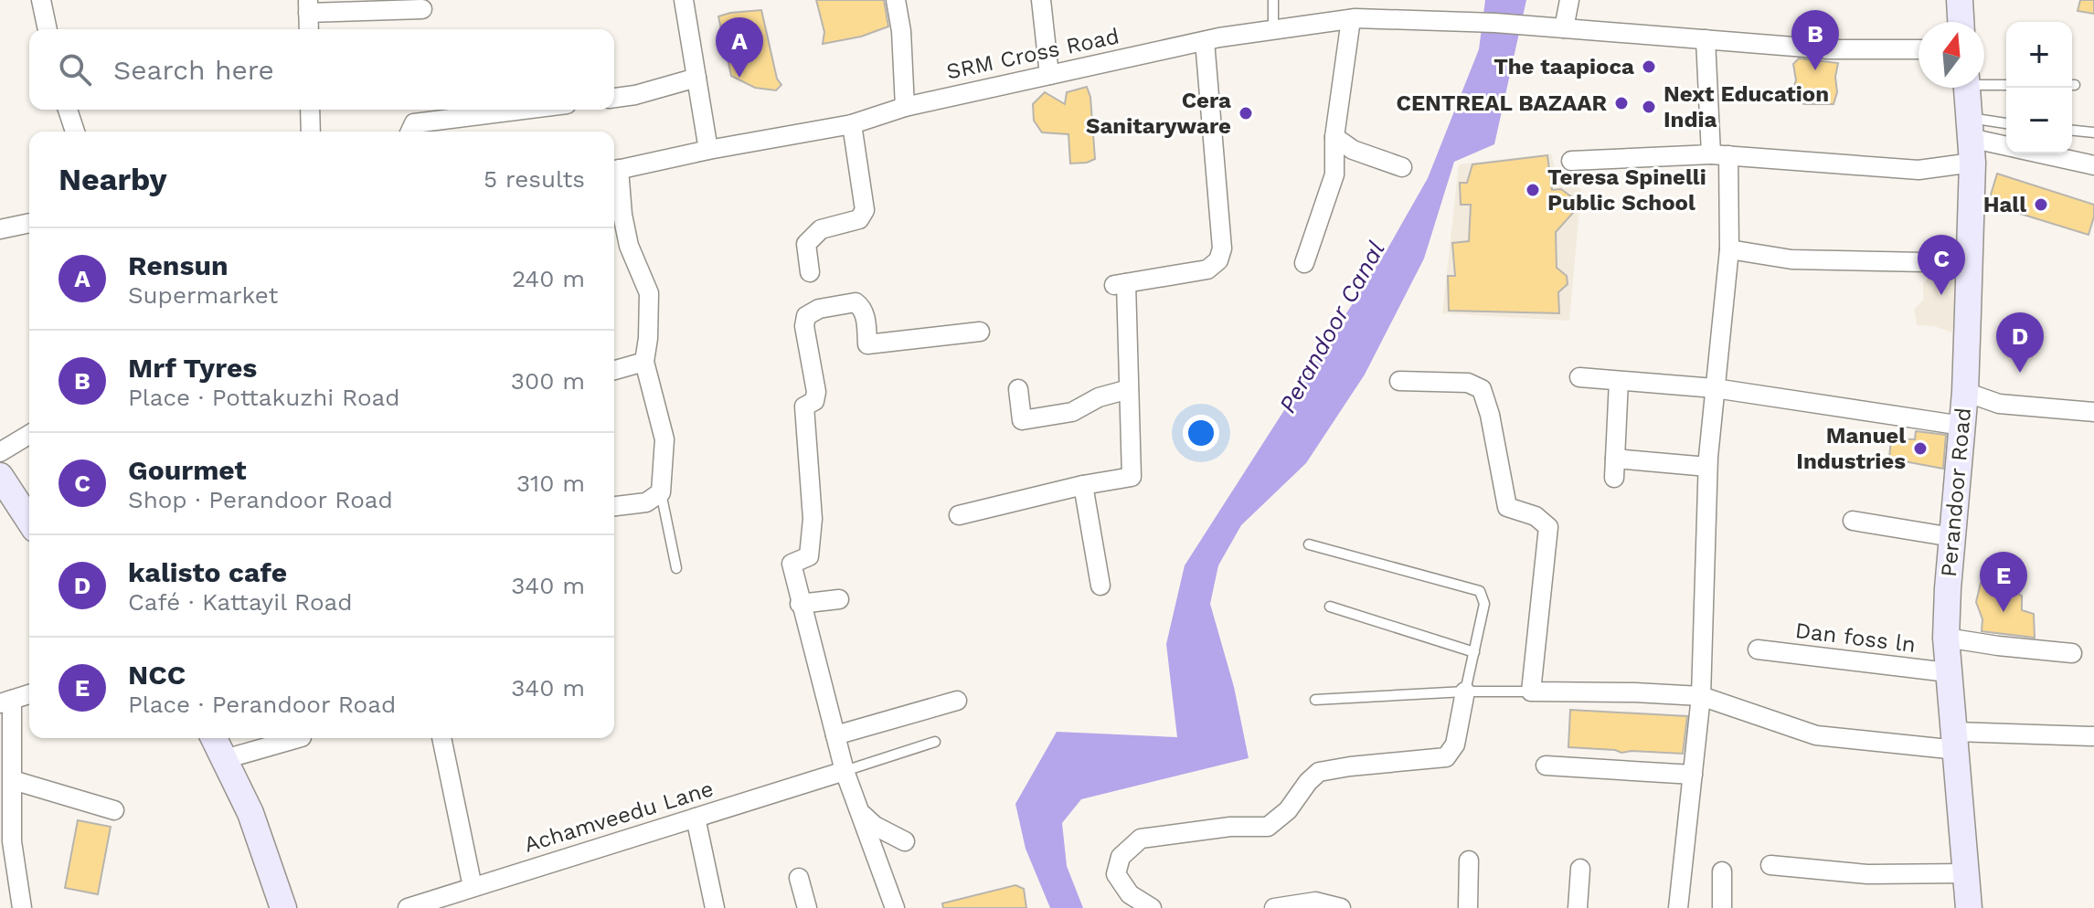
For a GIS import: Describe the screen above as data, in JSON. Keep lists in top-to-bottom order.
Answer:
{
  "streets": {
    "main road": ["Perandoor Road"],
    "street": ["SRM Cross Road", "Dan foss ln", "Achamveedu Lane"]
  },
  "crossings": [
    ["Perandoor Road", "Dan foss ln"]
  ],
  "water": ["Perandoor Canal"],
  "places": [
    "The taapioca",
    "CENTREAL BAZAAR",
    "Next Education India",
    "Cera Sanitaryware",
    "Teresa Spinelli Public School",
    "Hall",
    "Manuel Industries"
  ],
  "north": "top",
  "page": {
    "pins": [
      "B",
      "A",
      "C",
      "D",
      "E"
    ],
    "map_buttons": ["+", "−"],
    "search": "Search here",
    "heading": ["Nearby", "5 results"],
    "list": [
      {
        "mark": "A",
        "name": "Rensun",
        "note": "Supermarket",
        "value": "240 m"
      },
      {
        "mark": "B",
        "name": "Mrf Tyres",
        "note": "Place · Pottakuzhi Road",
        "value": "300 m"
      },
      {
        "mark": "C",
        "name": "Gourmet",
        "note": "Shop · Perandoor Road",
        "value": "310 m"
      },
      {
        "mark": "D",
        "name": "kalisto cafe",
        "note": "Café · Kattayil Road",
        "value": "340 m"
      },
      {
        "mark": "E",
        "name": "NCC",
        "note": "Place · Perandoor Road",
        "value": "340 m"
      }
    ]
  }
}
